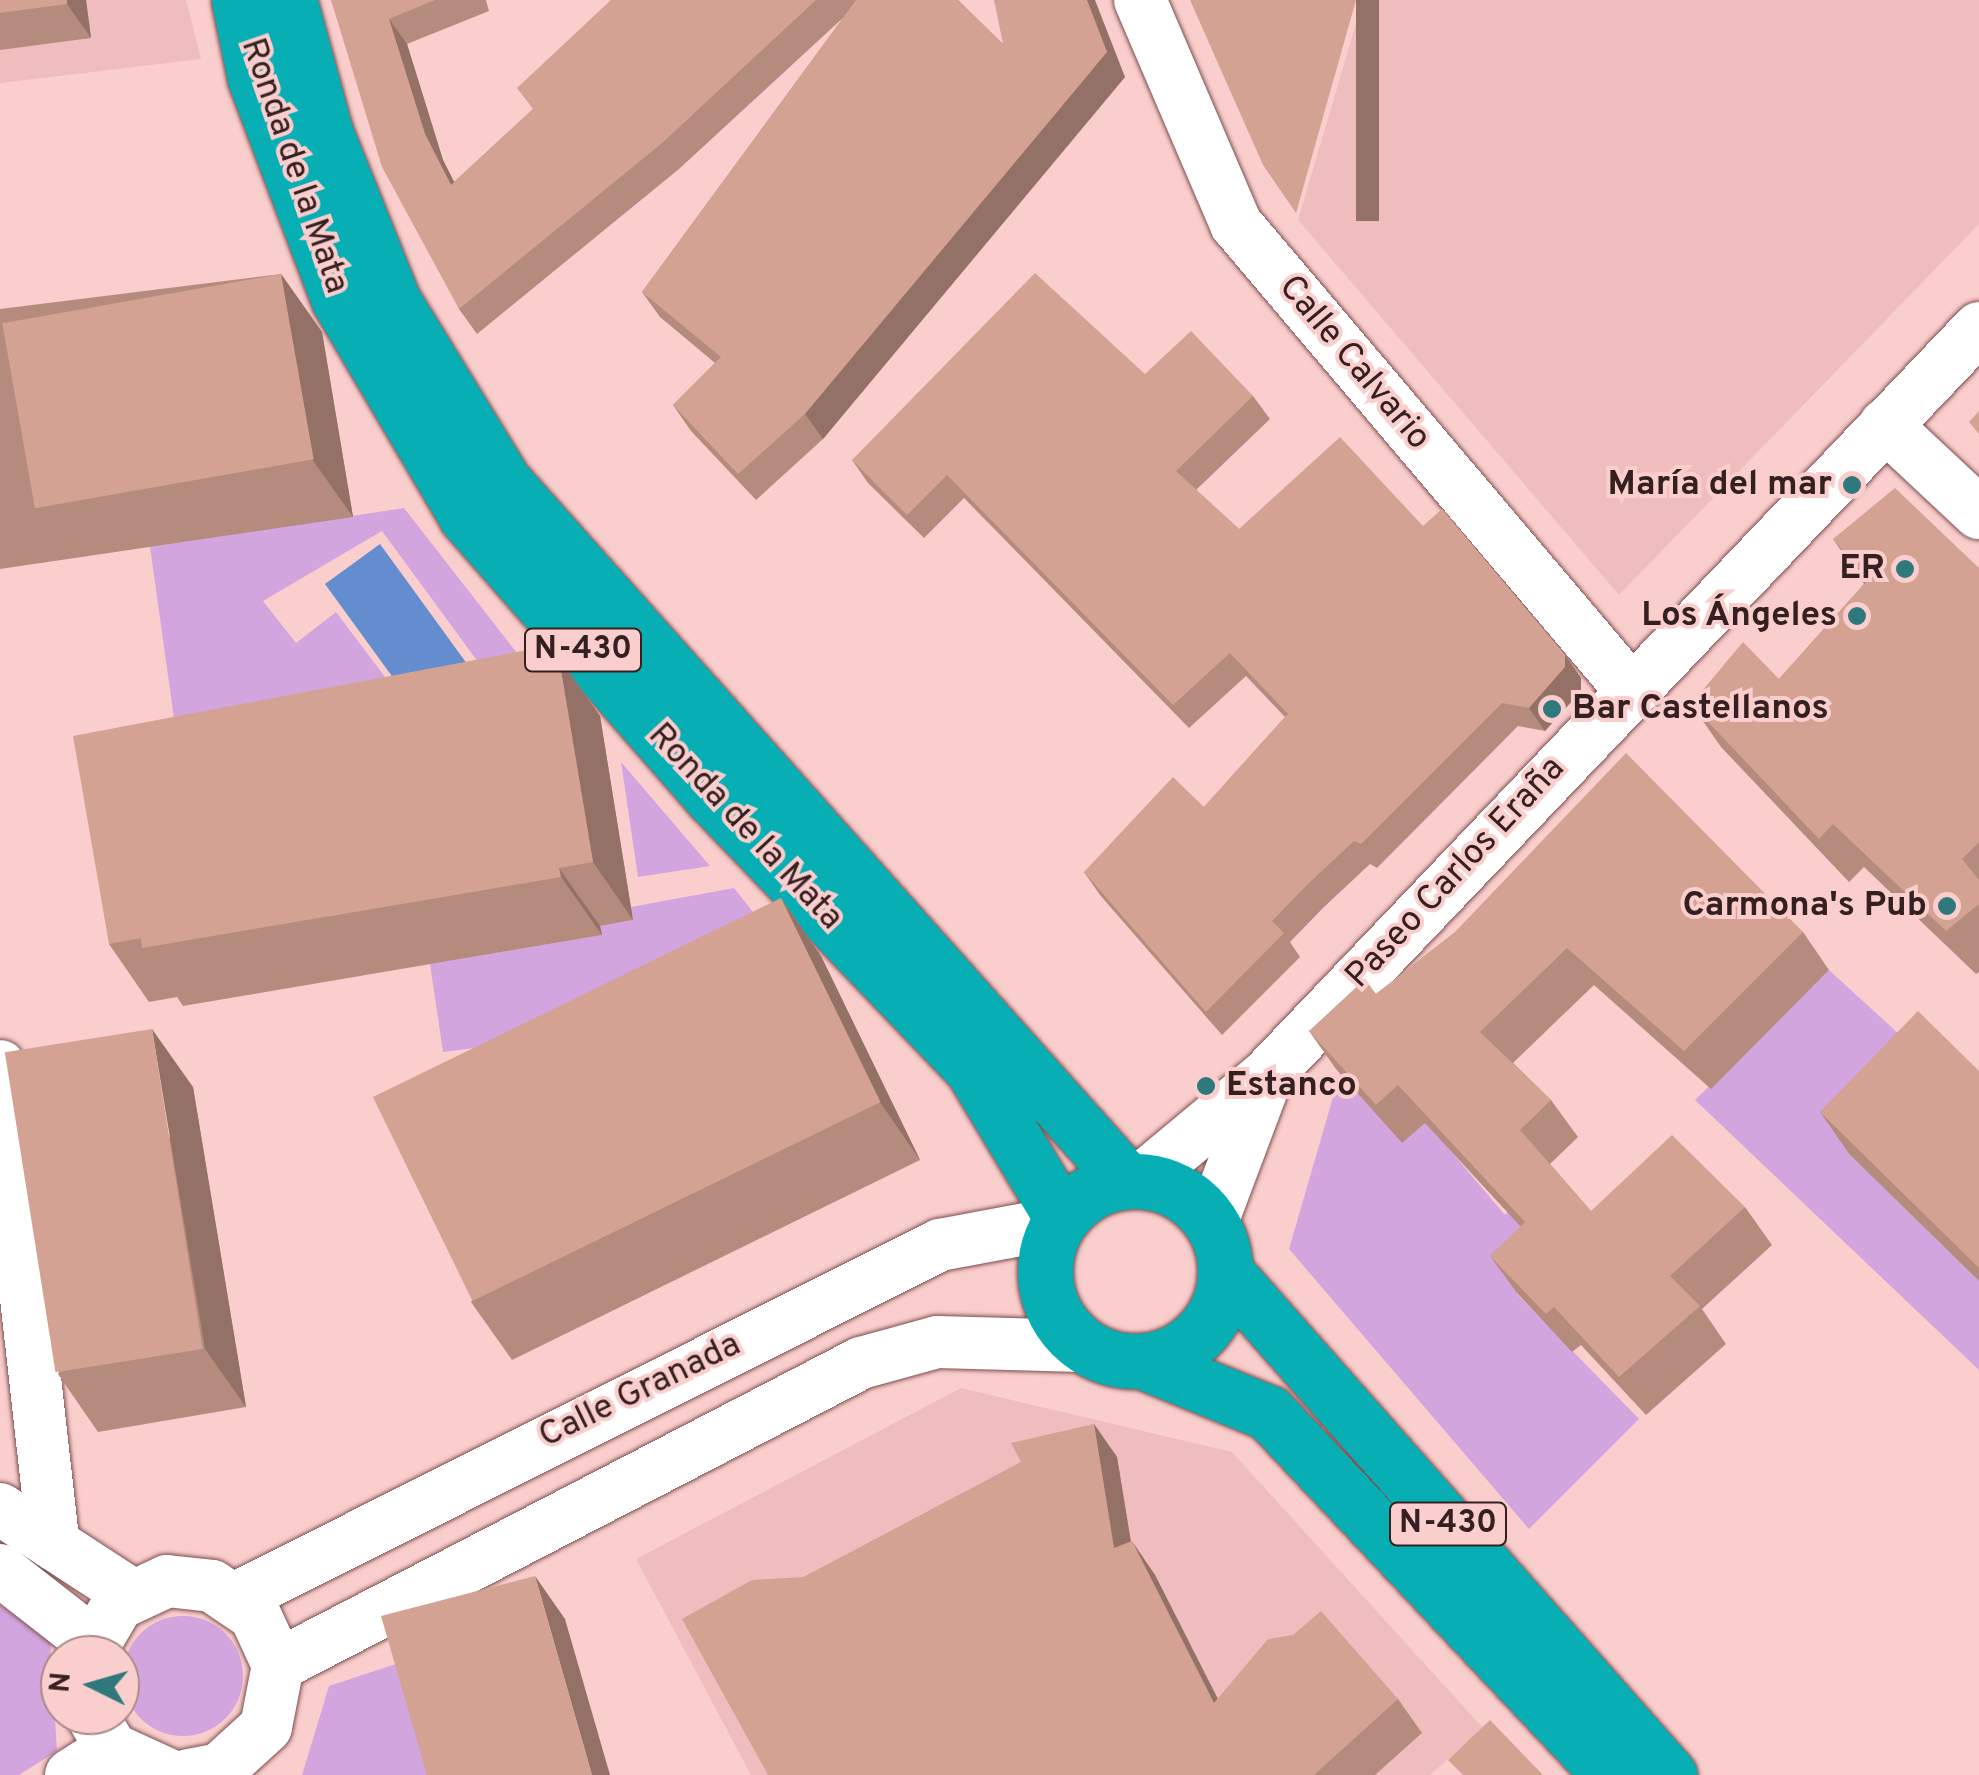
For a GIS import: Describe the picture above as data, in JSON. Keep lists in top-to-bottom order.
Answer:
{
  "streets": {
    "highway": ["Ronda de la Mata", "N-430"],
    "street": ["Calle Calvario", "Paseo Carlos Eraña", "Calle Granada"]
  },
  "crossings": [
    ["Ronda de la Mata", "N-430"],
    ["Ronda de la Mata", "Paseo Carlos Eraña"],
    ["Ronda de la Mata", "Calle Granada"],
    ["Calle Calvario", "Paseo Carlos Eraña"],
    ["N-430", "Paseo Carlos Eraña"],
    ["N-430", "Calle Granada"],
    ["Paseo Carlos Eraña", "Calle Granada"]
  ],
  "places": [
    "María del mar",
    "ER",
    "Los Ángeles",
    "Bar Castellanos",
    "Carmona's Pub",
    "Estanco"
  ],
  "north": "left"
}
